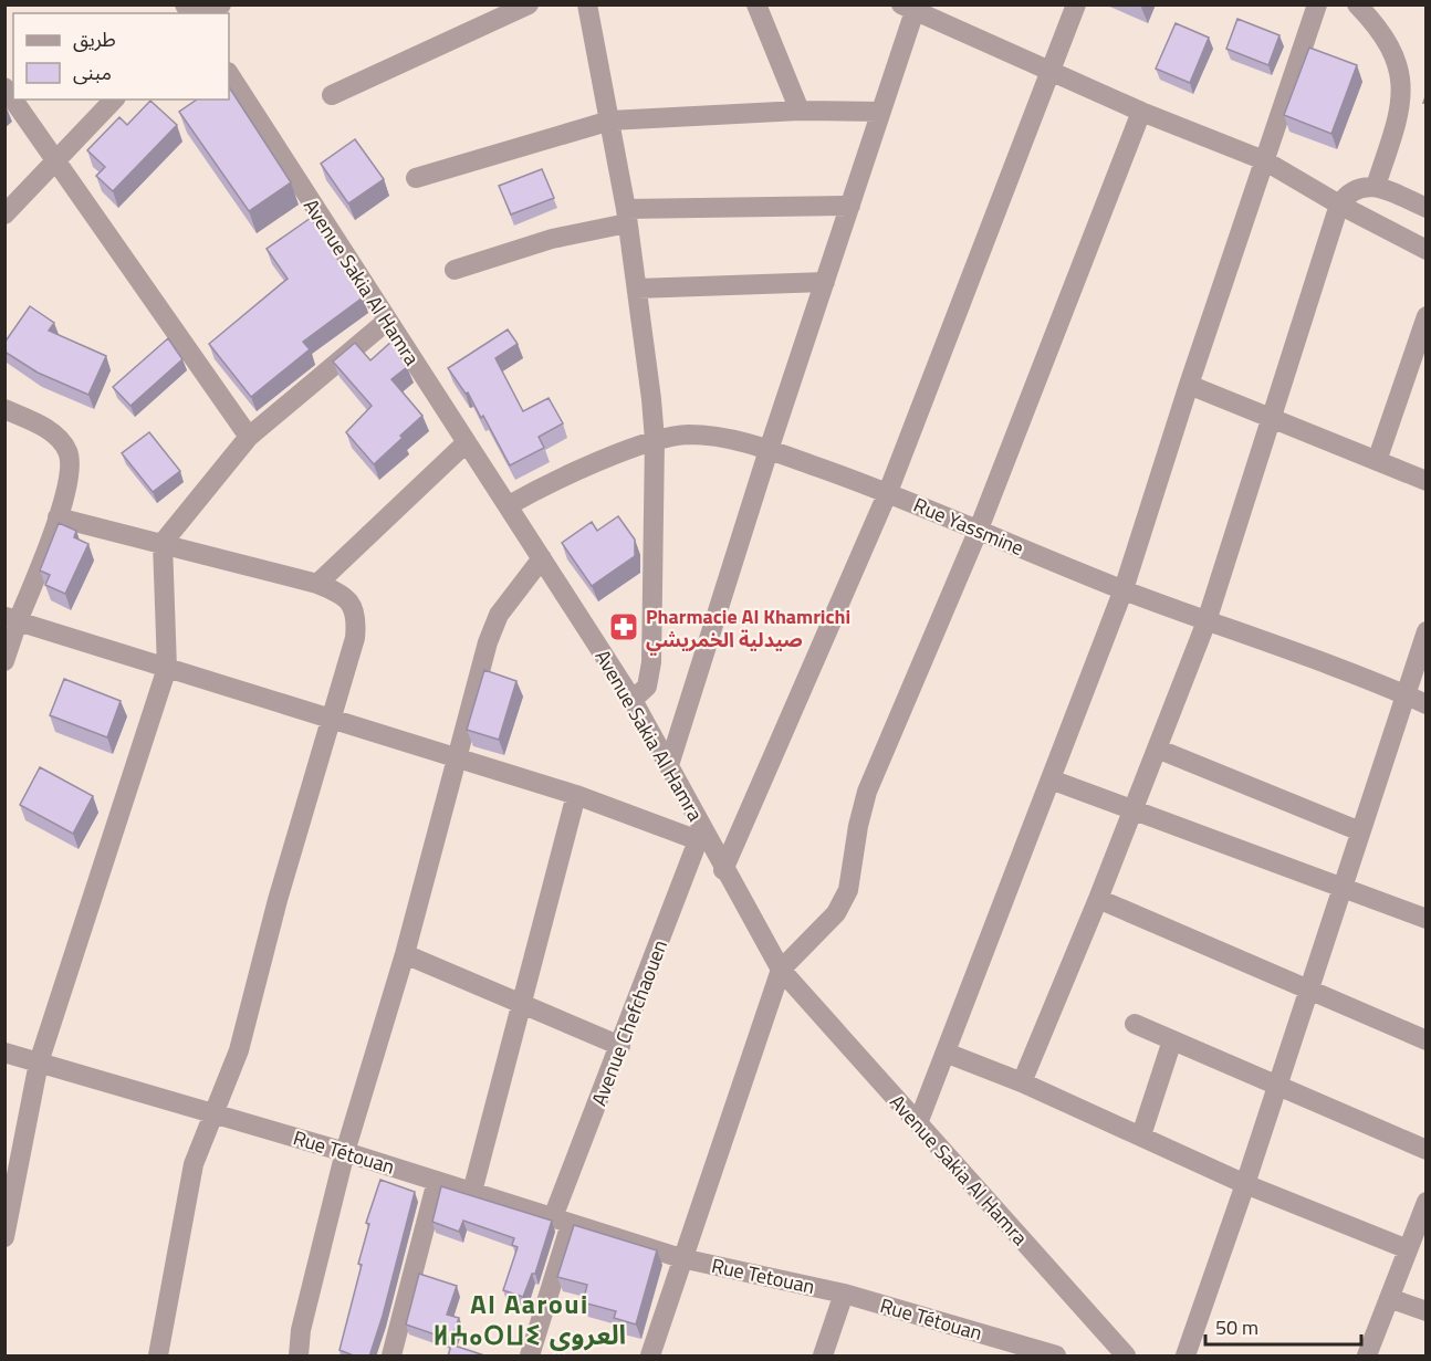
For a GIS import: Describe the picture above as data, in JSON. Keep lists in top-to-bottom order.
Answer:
{
  "streets": {
    "street": [
      "Avenue Sakia Al Hamra",
      "Rue Yassmine",
      "Avenue Chefchaouen",
      "Rue Tétouan",
      "Rue Tetouan"
    ]
  },
  "crossings": [
    ["Avenue Sakia Al Hamra", "Rue Yassmine"],
    ["Avenue Sakia Al Hamra", "Avenue Chefchaouen"],
    ["Avenue Chefchaouen", "Rue Tétouan"],
    ["Rue Tétouan", "Rue Tetouan"]
  ],
  "districts": ["Al Aaroui ⵍⵄⴰⵔⵡⵉ العروي"],
  "places": {
    "pharmacy": ["Pharmacie Al Khamrichi صيدلية الخمريشي"]
  },
  "legend": ["طريق", "مبنى"],
  "scale_bar": "50 m"
}
